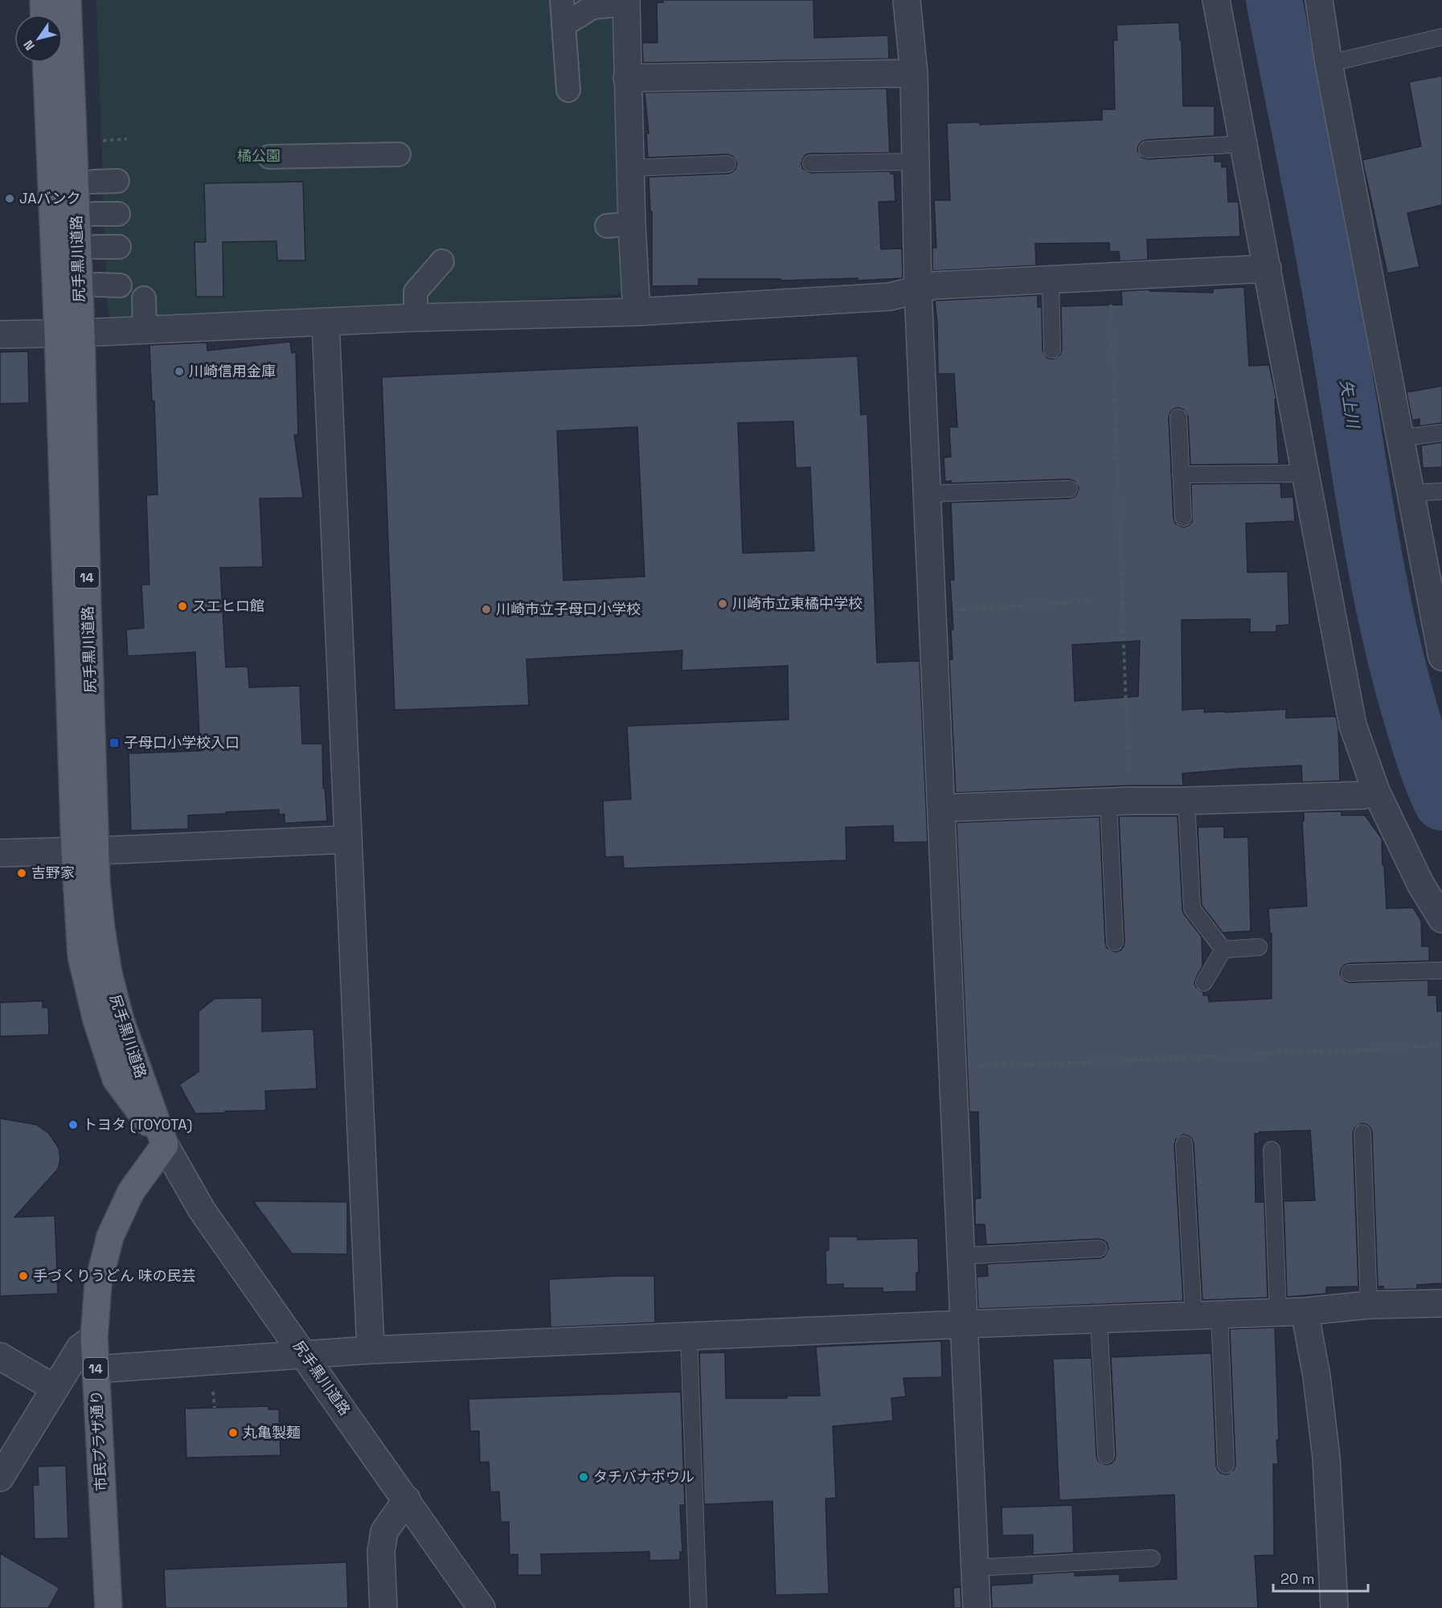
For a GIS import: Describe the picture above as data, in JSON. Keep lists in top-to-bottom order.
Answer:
{
  "streets": {
    "main road": ["尻手黒川道路", "14", "市民プラザ通り"]
  },
  "crossings": [
    ["尻手黒川道路", "市民プラザ通り"]
  ],
  "water": ["矢上川"],
  "parks": ["橘公園"],
  "places": {
    "other": [
      "JAバンク",
      "川崎信用金庫",
      "川崎市立東橘中学校",
      "スエヒロ館",
      "川崎市立子母口小学校",
      "吉野家",
      "トヨタ (TOYOTA)",
      "手づくりうどん 味の民芸",
      "丸亀製麺",
      "タチバナボウル"
    ],
    "transit": ["子母口小学校入口"]
  },
  "scale_bar": "20 m",
  "north": "bottom left"
}
